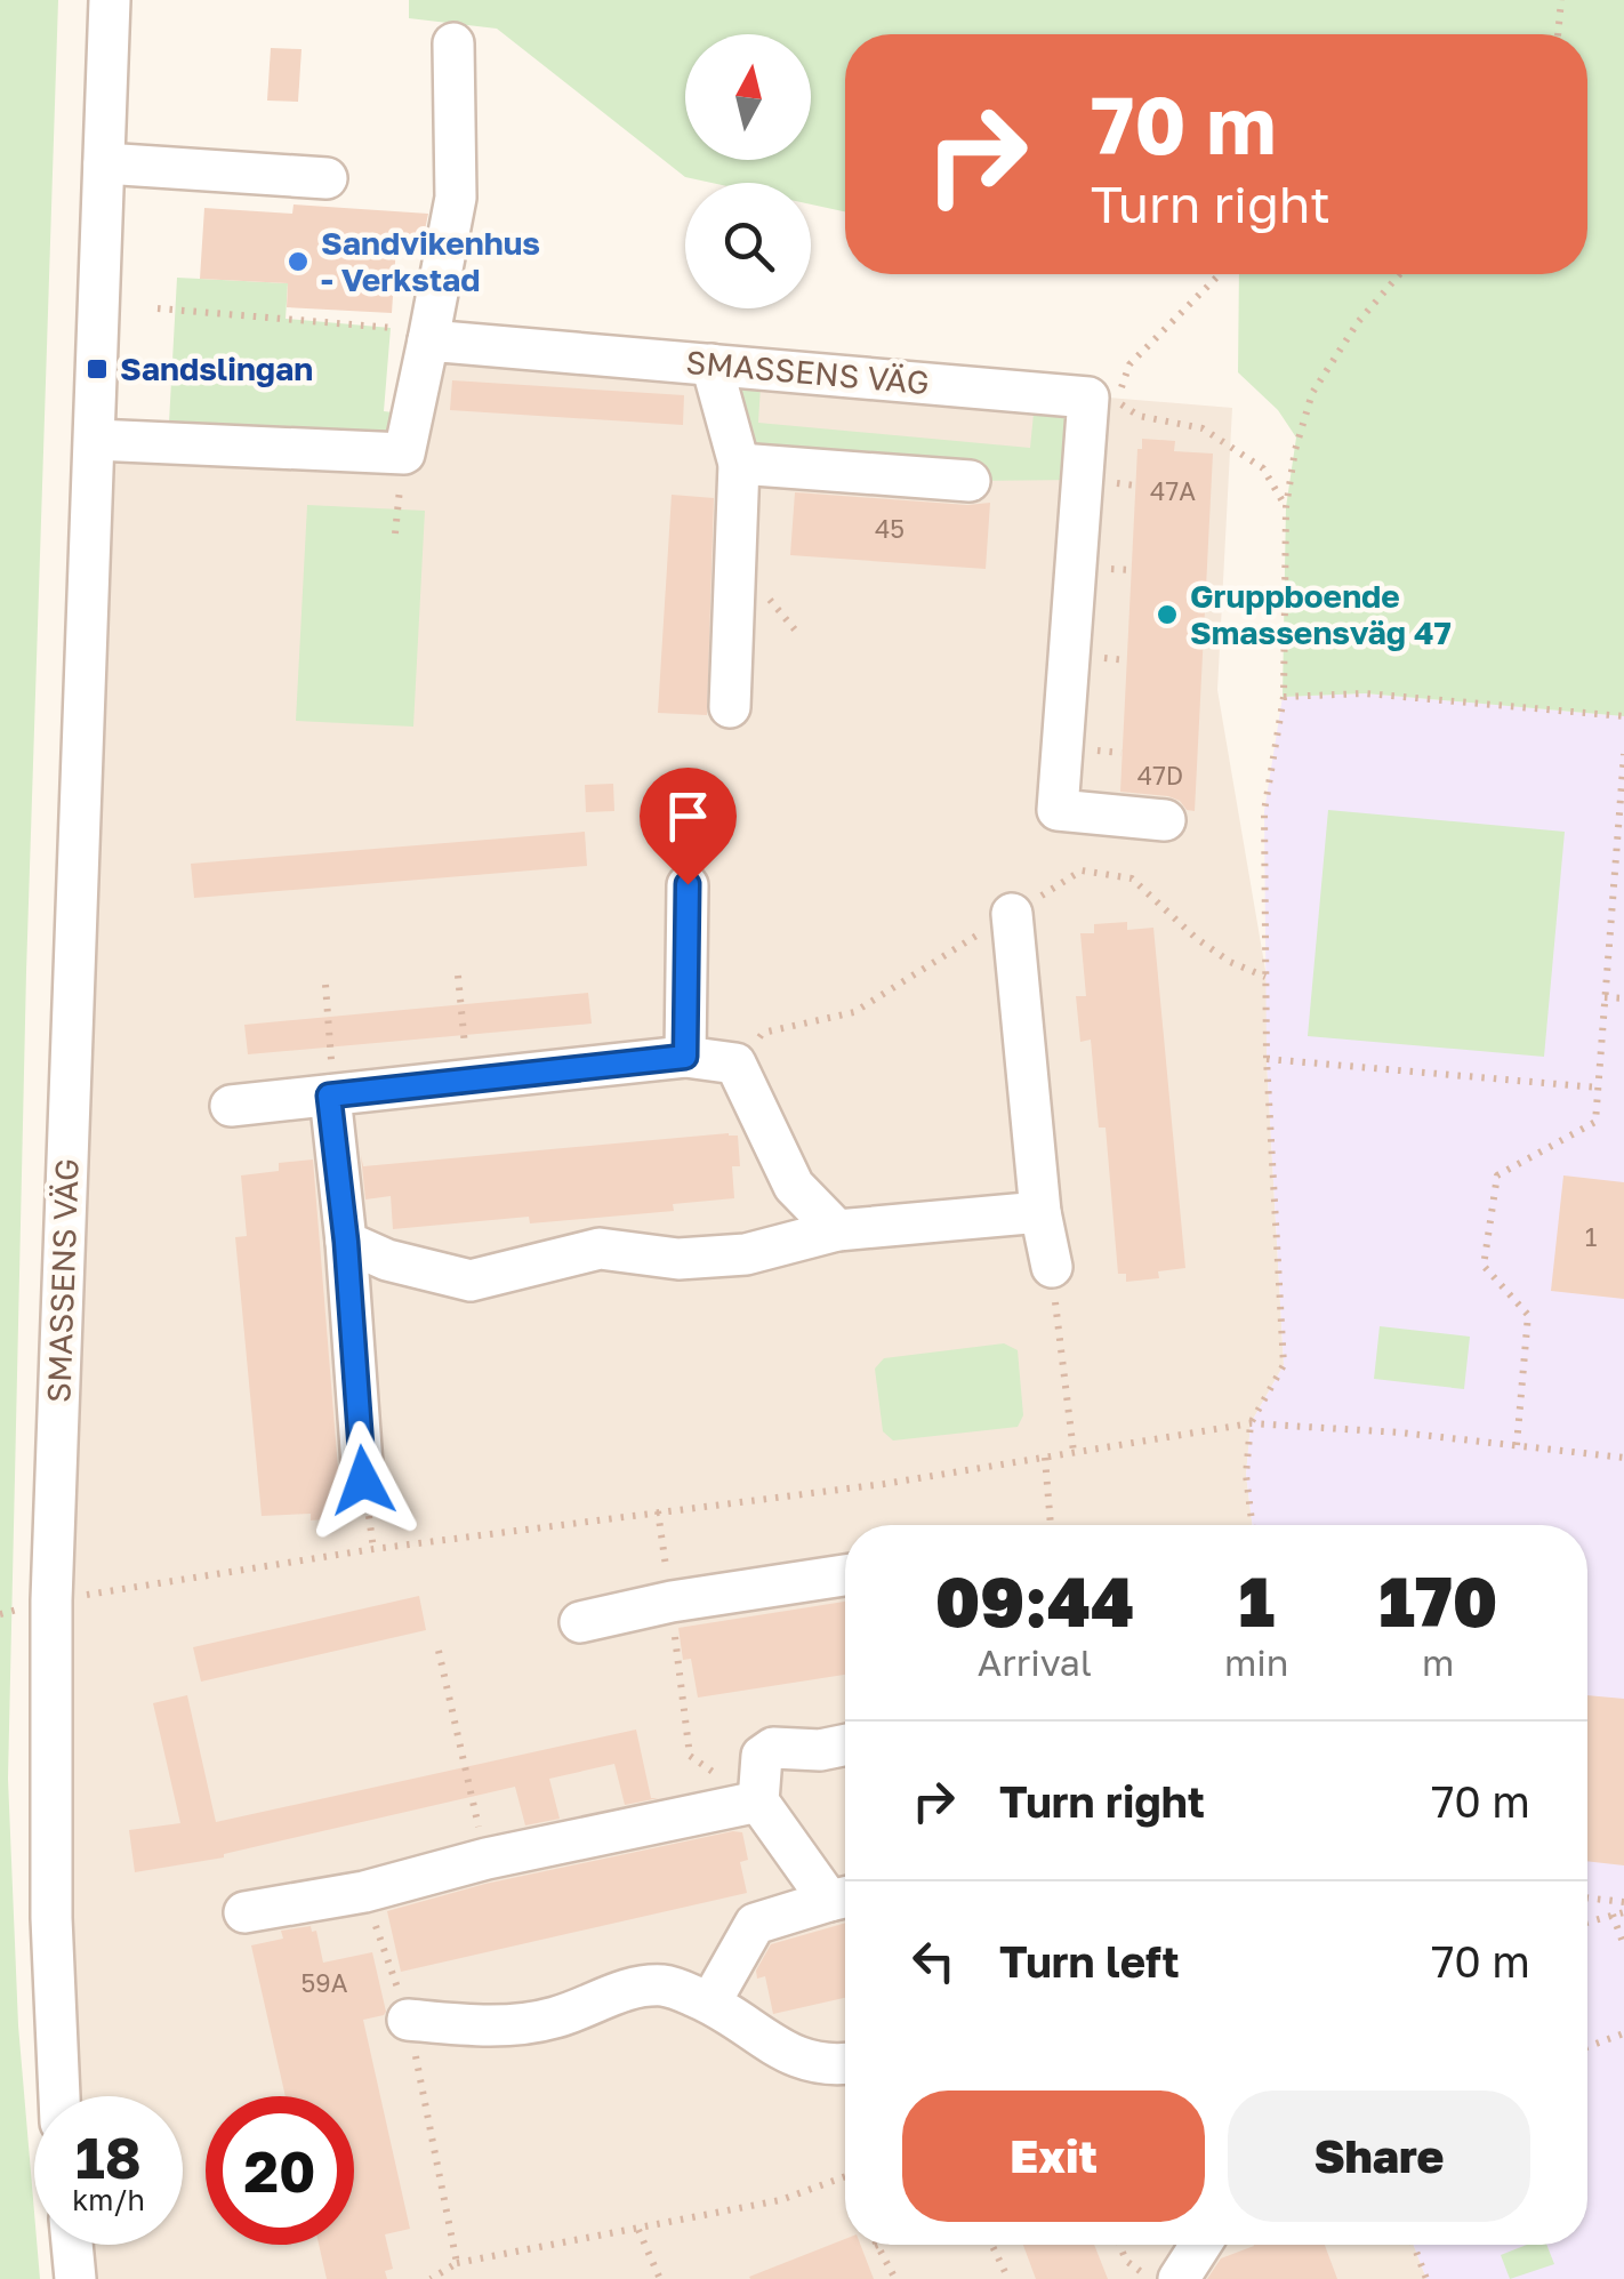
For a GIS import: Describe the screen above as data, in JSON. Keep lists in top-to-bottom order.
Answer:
{
  "streets": {
    "street": ["SMASSENS VÄG"]
  },
  "places": {
    "other": ["Sandvikenhus - Verkstad", "Gruppboende Smassensväg 47"],
    "transit": ["Sandslingan"]
  },
  "house_numbers": [
    "47A",
    "45",
    "47D",
    "1",
    "59A"
  ],
  "north": "top",
  "page": {
    "turn": ["70 m", "Turn right"],
    "eta": [
      "09:44",
      "Arrival",
      "1",
      "min",
      "170",
      "m"
    ],
    "list": [
      {
        "name": "Turn right",
        "value": "70 m"
      },
      {
        "name": "Turn left",
        "value": "70 m"
      }
    ],
    "buttons": ["Exit", "Share"],
    "speed": "18 km/h",
    "limit": "20"
  }
}
